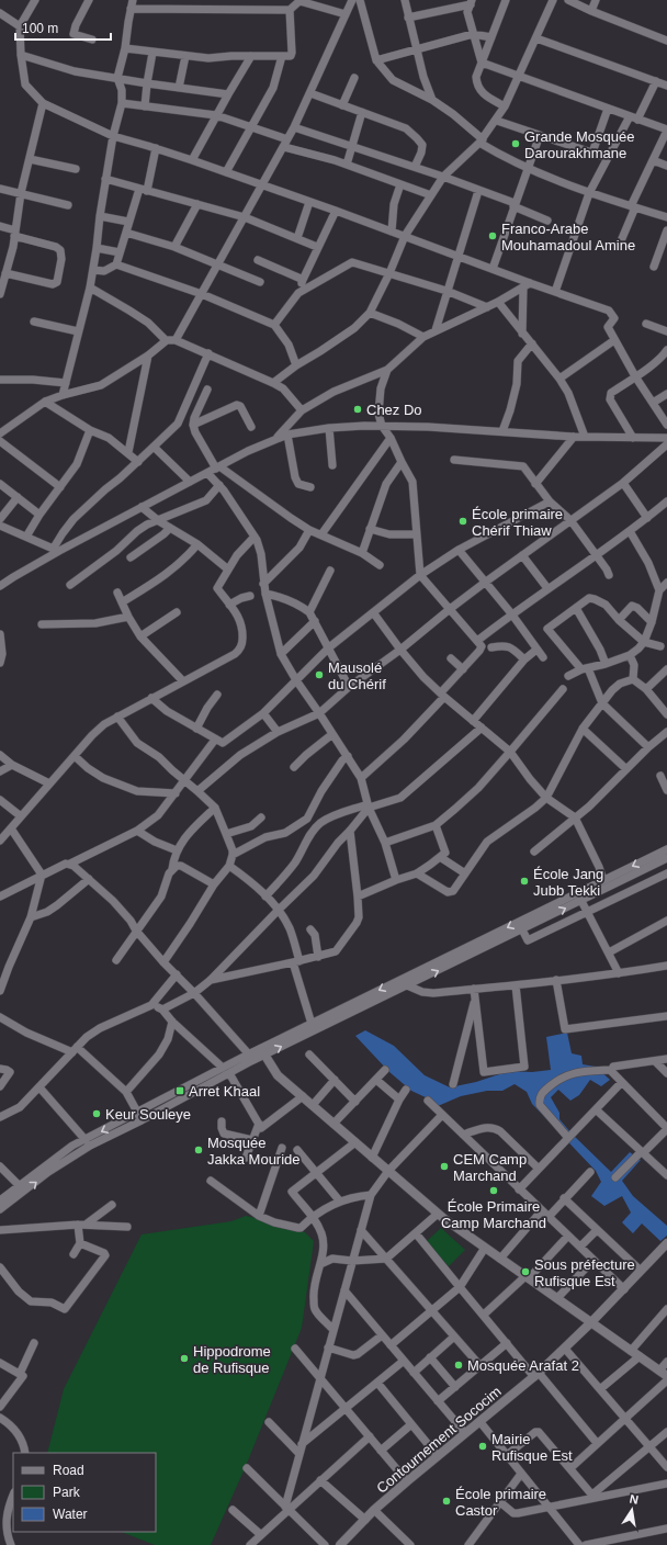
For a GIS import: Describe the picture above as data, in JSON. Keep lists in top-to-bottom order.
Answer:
{
  "streets": {
    "street": ["Contournement Sococim"]
  },
  "places": {
    "other": [
      "Grande Mosquée Darourakhmane",
      "Franco-Arabe Mouhamadoul Amine",
      "Chez Do",
      "École primaire Chérif Thiaw",
      "Mausolé du Chérif",
      "École Jang Jubb Tekki",
      "Keur Souleye",
      "Mosquée Jakka Mouride",
      "CEM Camp Marchand",
      "École Primaire Camp Marchand",
      "Sous préfecture Rufisque Est",
      "Hippodrome de Rufisque",
      "Mosquée Arafat 2",
      "Mairie Rufisque Est",
      "École primaire Castor"
    ],
    "transit": ["Arret Khaal"]
  },
  "legend": ["Road", "Park", "Water"],
  "scale_bar": "100 m",
  "north": "top"
}
